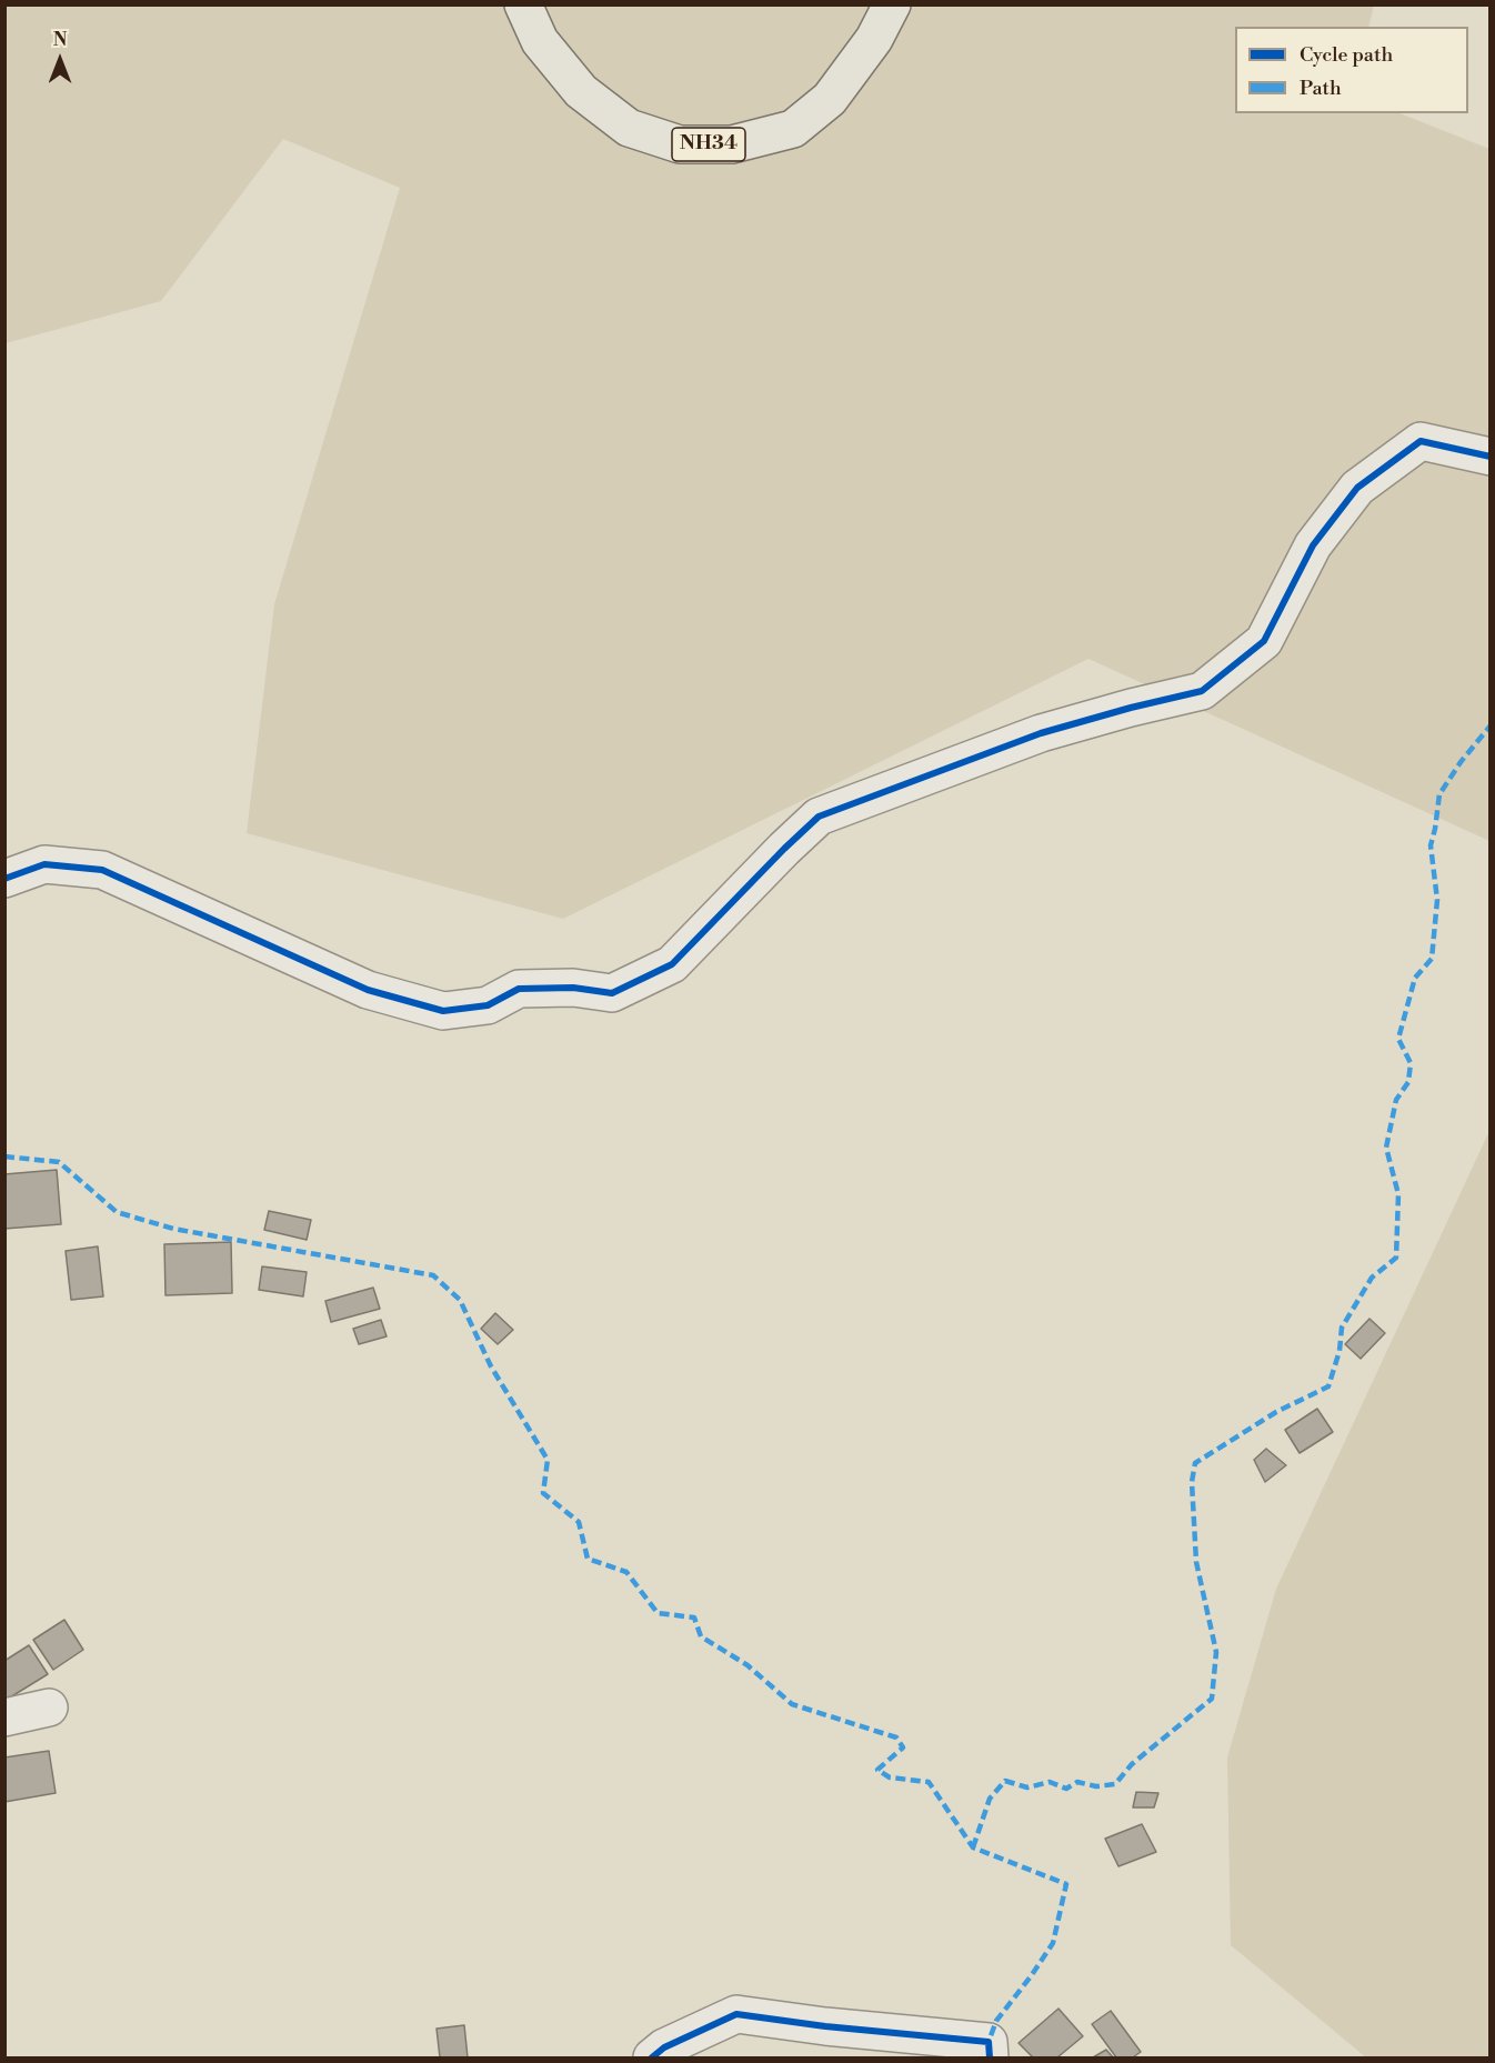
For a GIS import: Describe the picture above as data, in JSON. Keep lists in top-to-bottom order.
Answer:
{
  "streets": {
    "highway": ["NH34"]
  },
  "legend": ["Cycle path", "Path"],
  "north": "top"
}
